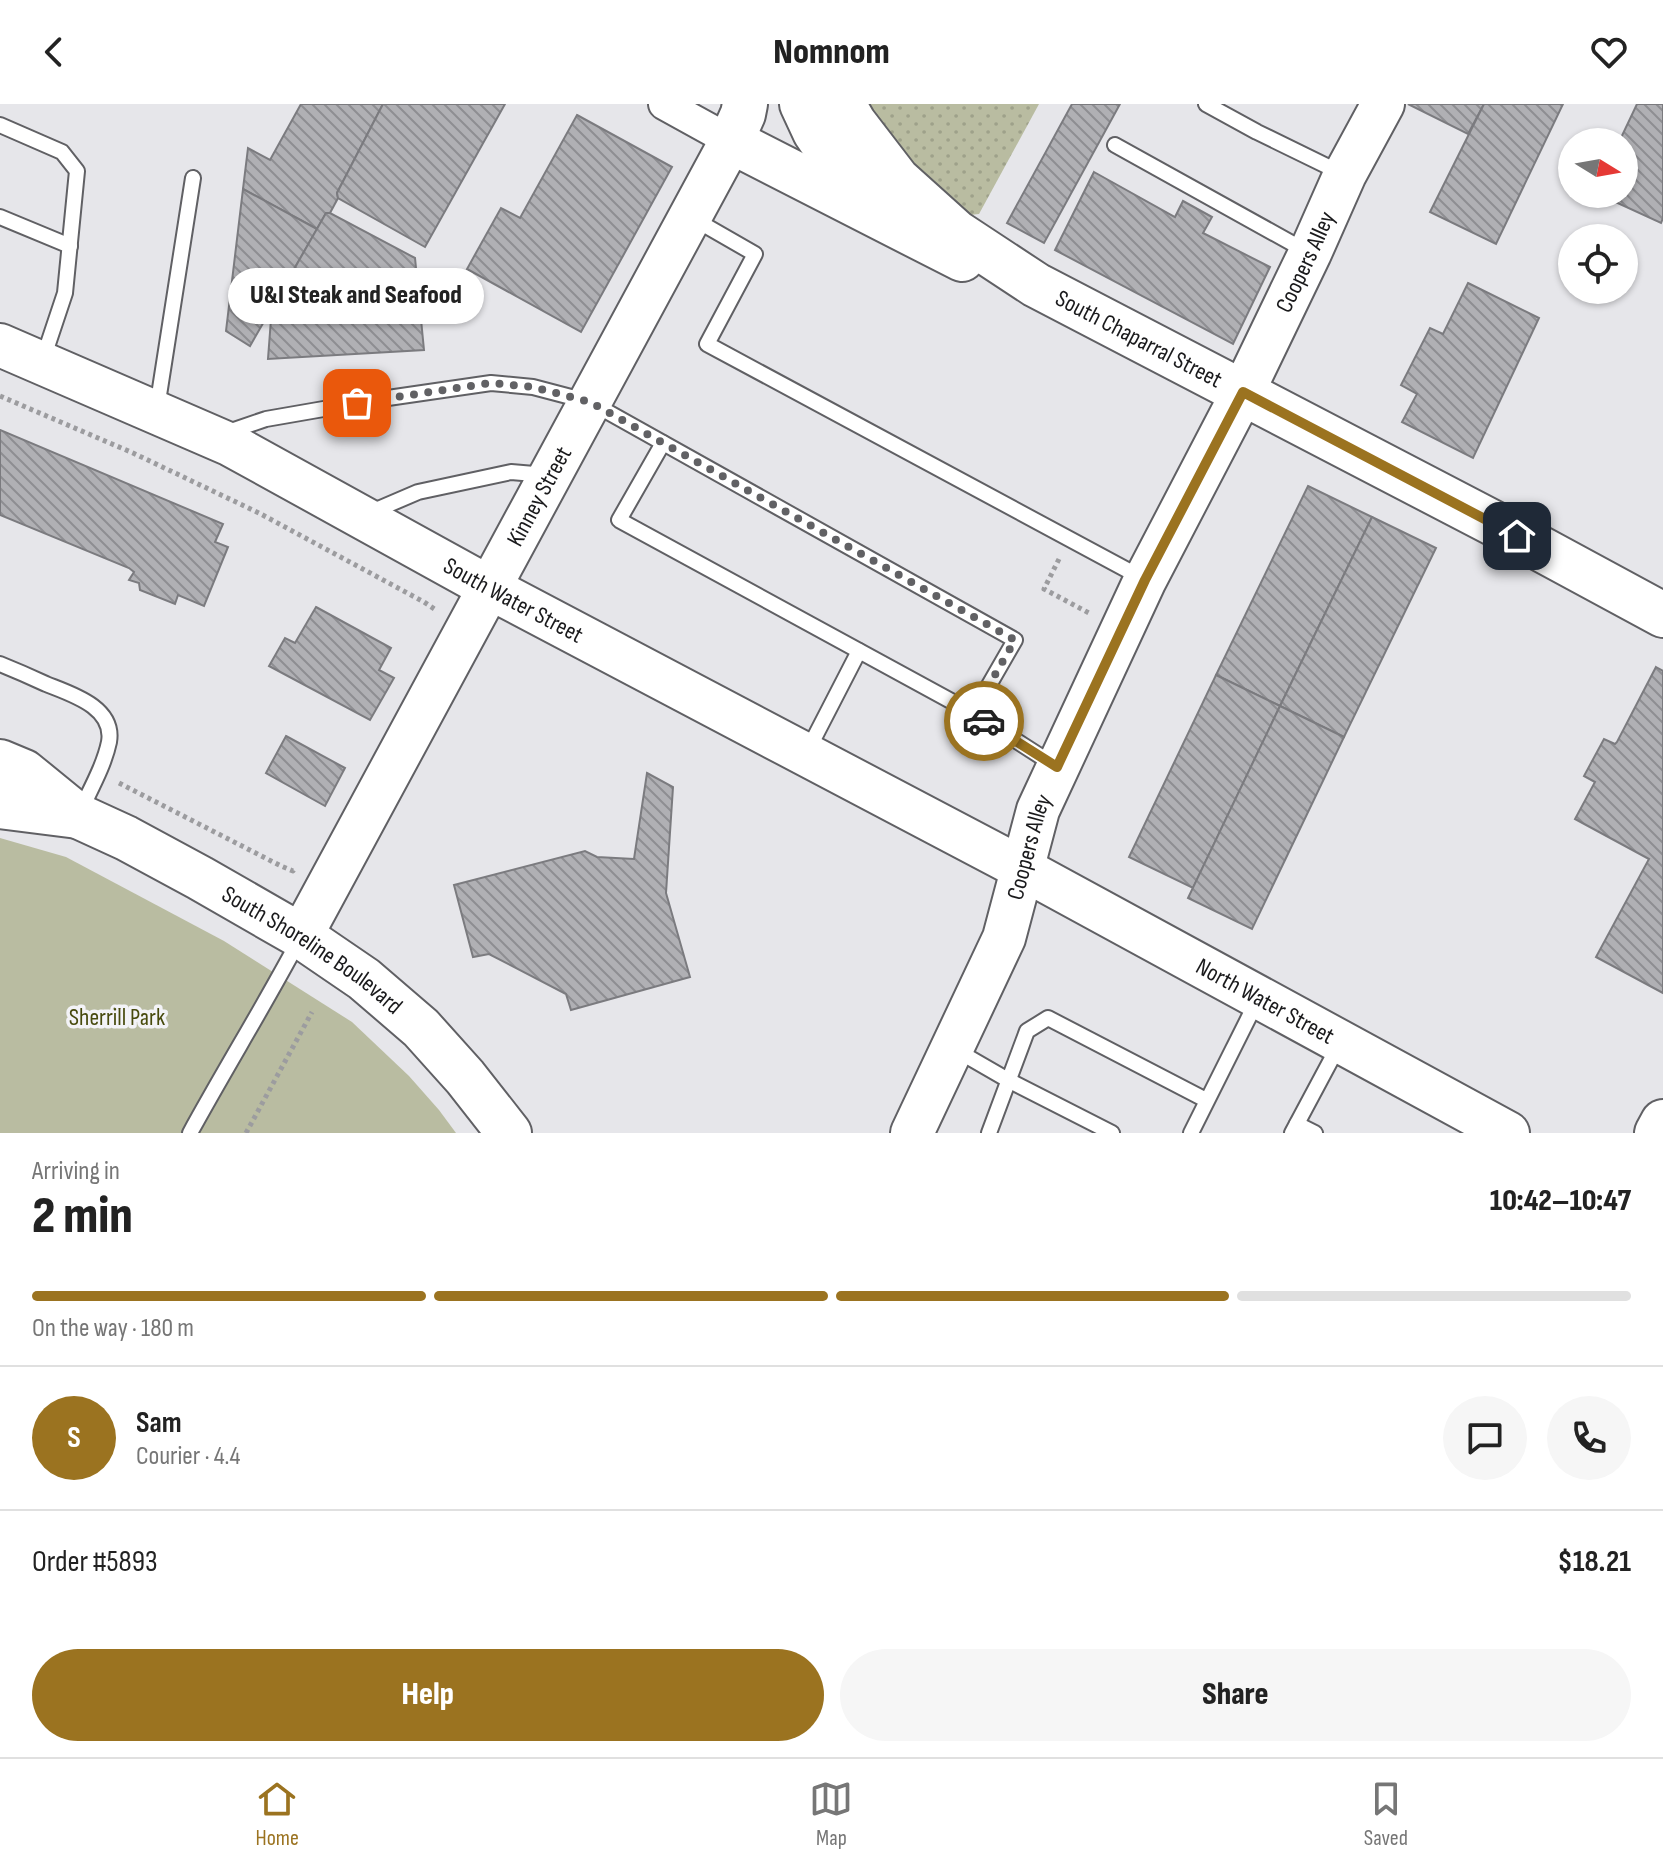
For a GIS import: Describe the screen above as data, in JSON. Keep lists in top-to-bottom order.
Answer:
{
  "streets": {
    "main road": ["South Chaparral Street", "South Shoreline Boulevard"],
    "street": [
      "Coopers Alley",
      "Kinney Street",
      "South Water Street",
      "North Water Street"
    ]
  },
  "crossings": [
    ["Coopers Alley", "South Chaparral Street"],
    ["Coopers Alley", "South Water Street"],
    ["Coopers Alley", "North Water Street"],
    ["Kinney Street", "South Water Street"],
    ["Kinney Street", "South Shoreline Boulevard"],
    ["South Water Street", "North Water Street"]
  ],
  "parks": ["Sherrill Park"],
  "places": ["U&I Steak and Seafood"],
  "north": "right",
  "page": {
    "header": "Nomnom",
    "bubble": "U&I Steak and Seafood",
    "heading": ["2 min", "Arriving in", "10:42–10:47"],
    "panel": [
      "Sam",
      "Courier · 4.4",
      "Order #5893",
      "$18.21"
    ],
    "bar": "On the way · 180 m",
    "round": "S",
    "buttons": ["Help", "Share"],
    "tabs": ["Home", "Map", "Saved"]
  }
}
